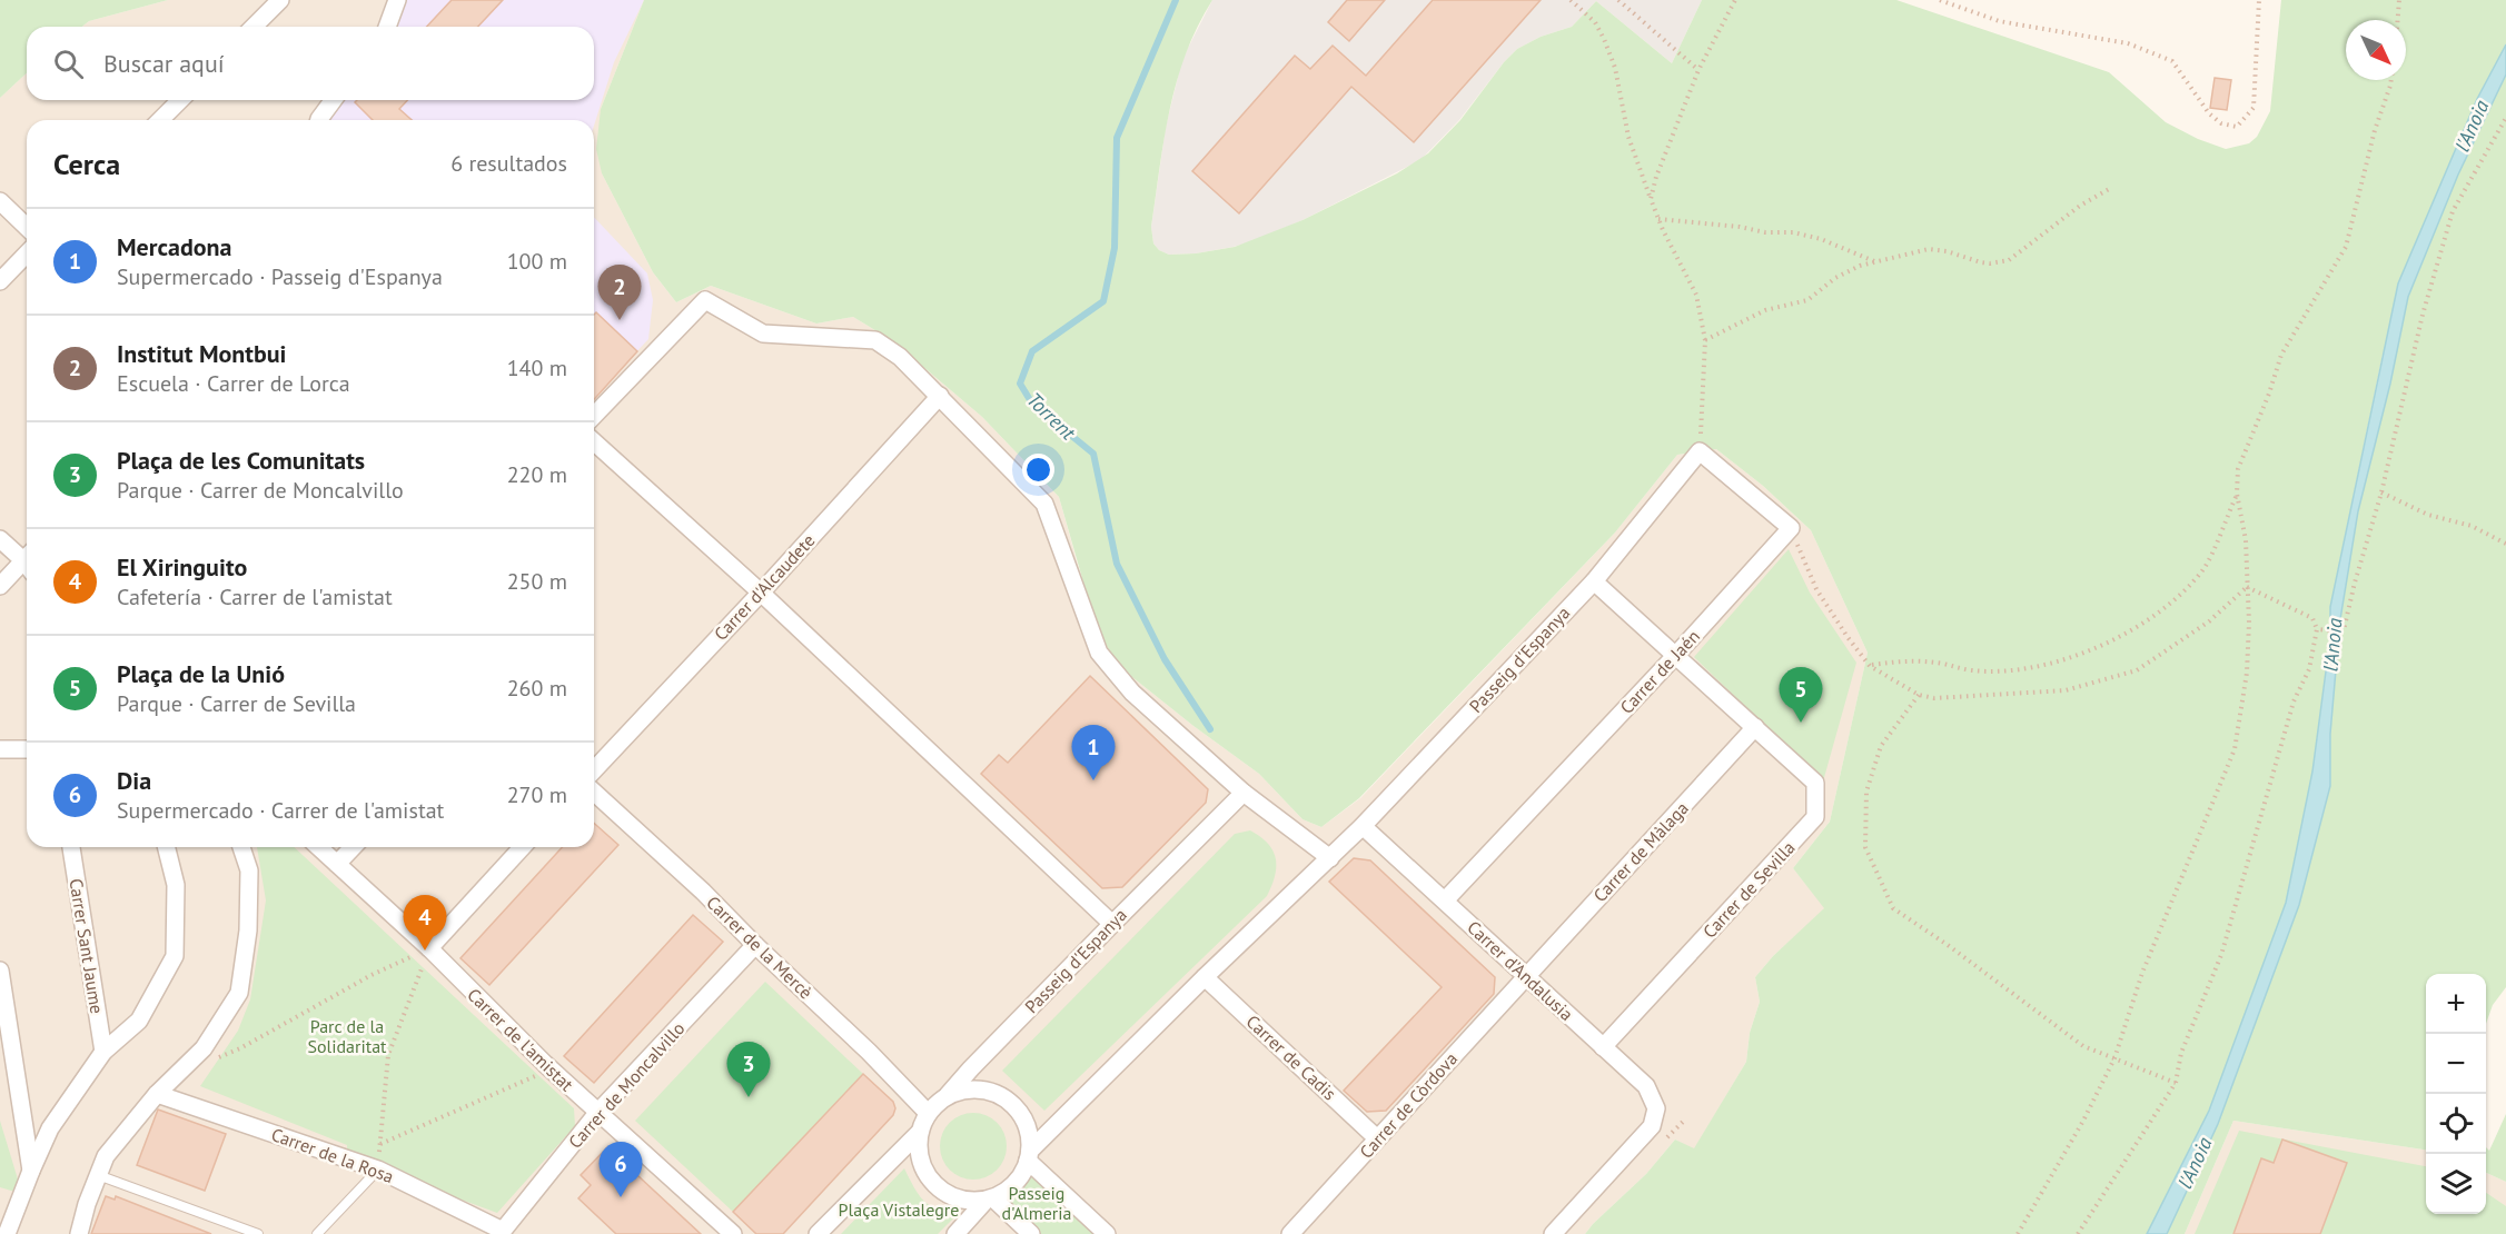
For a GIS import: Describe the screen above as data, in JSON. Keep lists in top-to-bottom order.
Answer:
{
  "streets": {
    "street": [
      "Carrer d'Alcaudete",
      "Passeig d'Espanya",
      "Carrer de Jaén",
      "Carrer de Màlaga",
      "Carrer de Sevilla",
      "Carrer Sant Jaume",
      "Carrer de la Mercè",
      "Carrer d'Andalusia",
      "Carrer de l'amistat",
      "Carrer de Cadis",
      "Carrer de Moncalvillo",
      "Carrer de Còrdova",
      "Carrer de la Rosa"
    ]
  },
  "crossings": [
    ["Passeig d'Espanya", "Carrer de Sevilla"],
    ["Passeig d'Espanya", "Carrer de la Mercè"],
    ["Passeig d'Espanya", "Carrer d'Andalusia"],
    ["Passeig d'Espanya", "Carrer de Cadis"],
    ["Carrer de Jaén", "Carrer de Sevilla"],
    ["Carrer de Jaén", "Carrer d'Andalusia"],
    ["Carrer de Màlaga", "Carrer de Sevilla"],
    ["Carrer de Màlaga", "Carrer d'Andalusia"],
    ["Carrer de Màlaga", "Carrer de Còrdova"],
    ["Carrer de Sevilla", "Carrer d'Andalusia"],
    ["Carrer de la Mercè", "Carrer de Moncalvillo"],
    ["Carrer d'Andalusia", "Carrer de Còrdova"],
    ["Carrer de l'amistat", "Carrer de Moncalvillo"],
    ["Carrer de Cadis", "Carrer de Còrdova"],
    ["Carrer de Moncalvillo", "Carrer de la Rosa"]
  ],
  "water": ["l'Anoia", "Torrent"],
  "parks": ["Parc de la Solidaritat", "Passeig d'Almeria", "Plaça Vistalegre"],
  "north": "bottom right",
  "page": {
    "search": "Buscar aquí",
    "heading": ["Cerca", "6 resultados"],
    "list": [
      {
        "mark": "1",
        "name": "Mercadona",
        "note": "Supermercado · Passeig d'Espanya",
        "value": "100 m"
      },
      {
        "mark": "2",
        "name": "Institut Montbui",
        "note": "Escuela · Carrer de Lorca",
        "value": "140 m"
      },
      {
        "mark": "3",
        "name": "Plaça de les Comunitats",
        "note": "Parque · Carrer de Moncalvillo",
        "value": "220 m"
      },
      {
        "mark": "4",
        "name": "El Xiringuito",
        "note": "Cafetería · Carrer de l'amistat",
        "value": "250 m"
      },
      {
        "mark": "5",
        "name": "Plaça de la Unió",
        "note": "Parque · Carrer de Sevilla",
        "value": "260 m"
      },
      {
        "mark": "6",
        "name": "Dia",
        "note": "Supermercado · Carrer de l'amistat",
        "value": "270 m"
      }
    ],
    "pins": [
      "2",
      "5",
      "1",
      "4",
      "3",
      "6"
    ],
    "map_buttons": ["+", "−"]
  }
}
